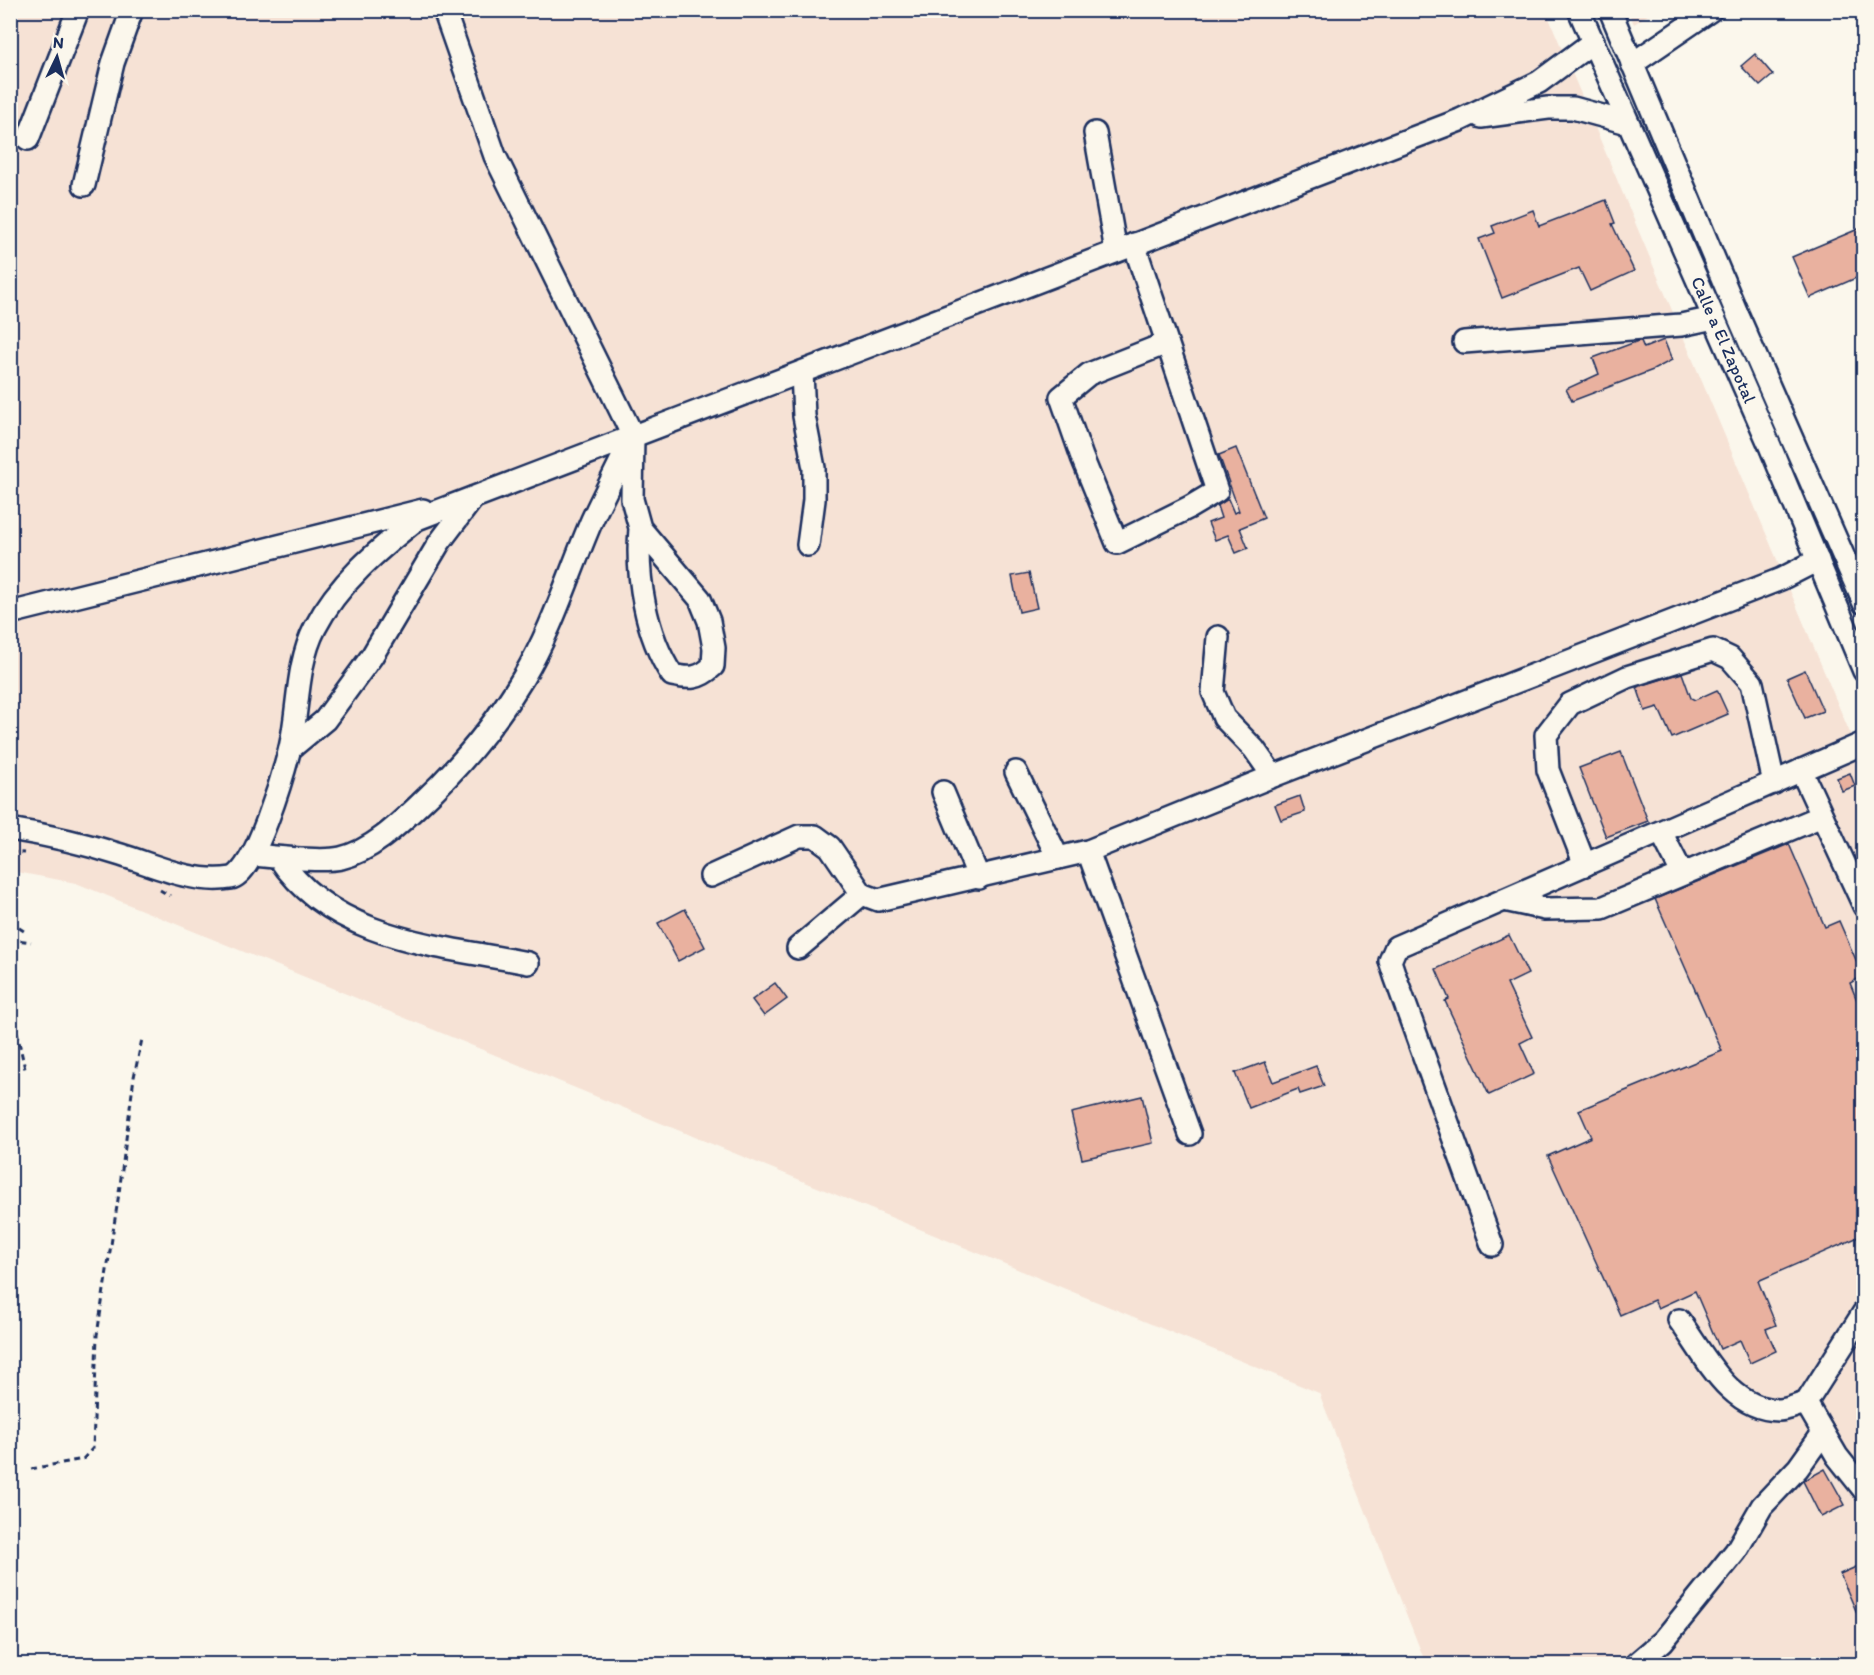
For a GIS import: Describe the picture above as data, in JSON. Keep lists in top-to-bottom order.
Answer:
{
  "streets": {
    "street": ["Calle a El Zapotal"]
  },
  "north": "top"
}
